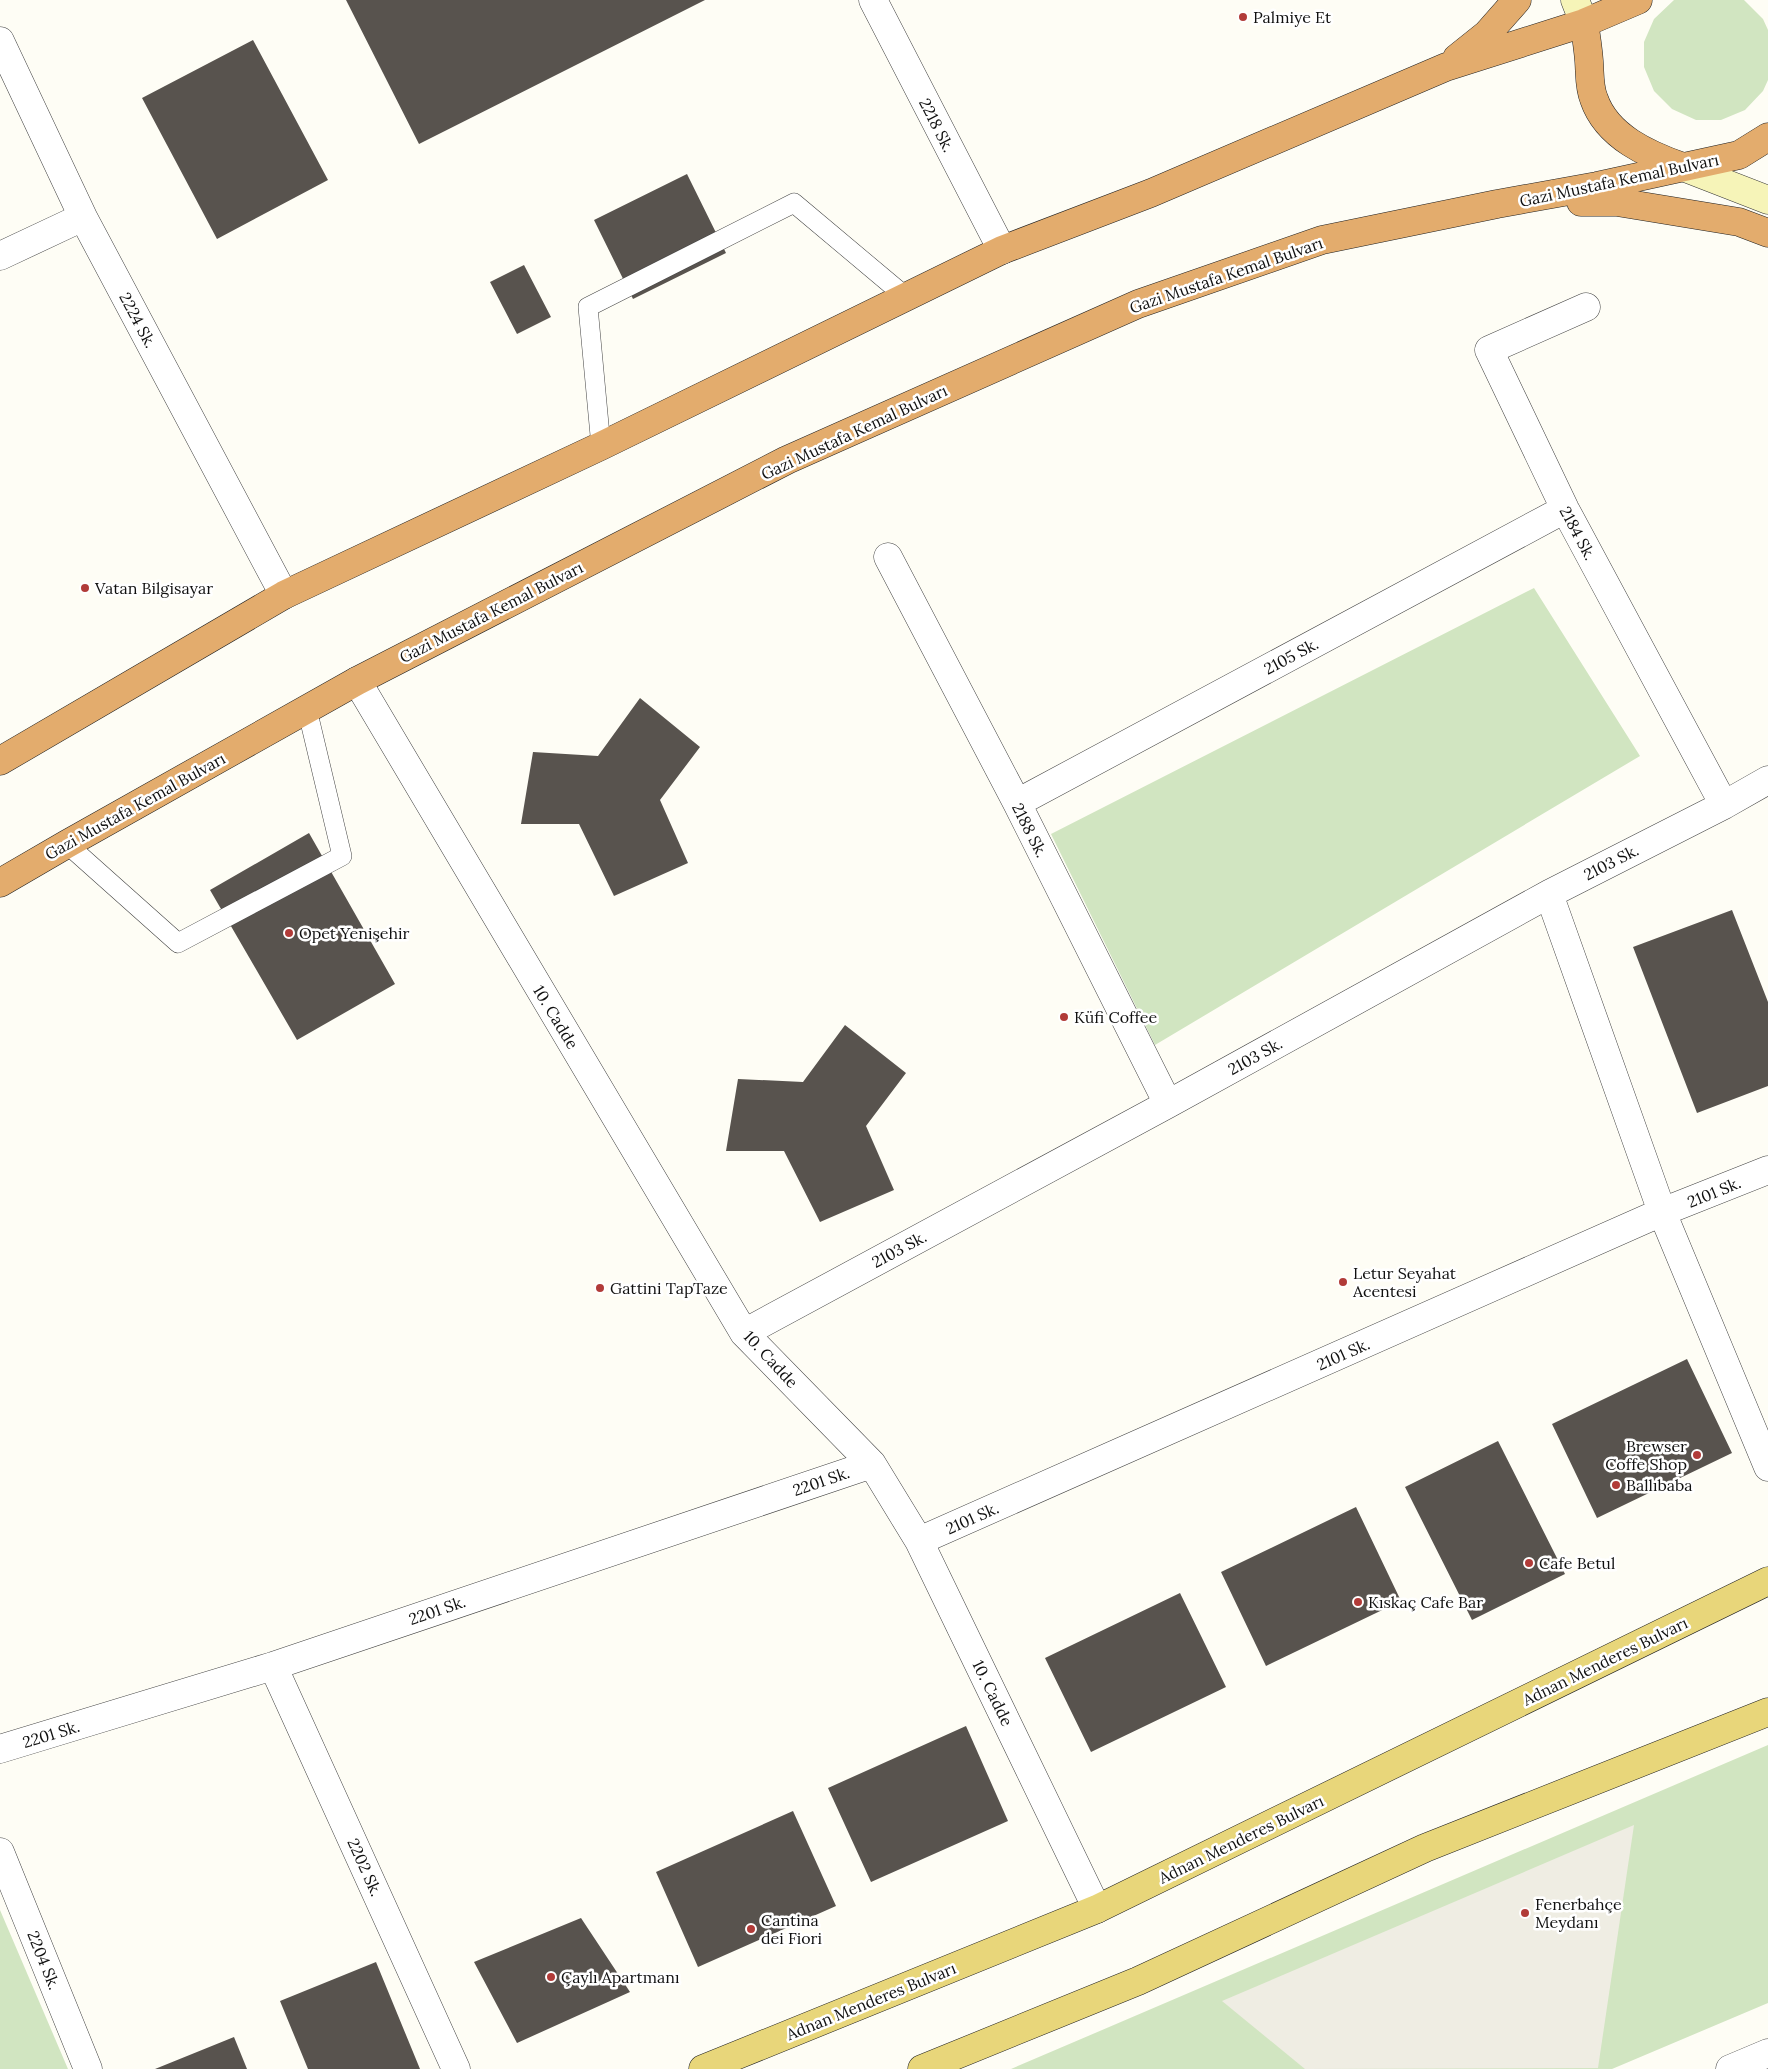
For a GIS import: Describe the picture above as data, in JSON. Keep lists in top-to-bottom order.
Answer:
{
  "streets": {
    "highway": ["Gazi Mustafa Kemal Bulvarı"],
    "main road": ["Adnan Menderes Bulvarı"],
    "street": [
      "2218 Sk.",
      "2224 Sk.",
      "2184 Sk.",
      "2105 Sk.",
      "2188 Sk.",
      "2103 Sk.",
      "10. Cadde",
      "2101 Sk.",
      "2201 Sk.",
      "2202 Sk.",
      "2204 Sk."
    ]
  },
  "crossings": [
    ["Gazi Mustafa Kemal Bulvarı", "10. Cadde"],
    ["2184 Sk.", "2105 Sk."],
    ["2184 Sk.", "2103 Sk."],
    ["2105 Sk.", "2188 Sk."],
    ["2188 Sk.", "2103 Sk."],
    ["2103 Sk.", "10. Cadde"],
    ["10. Cadde", "2101 Sk."],
    ["10. Cadde", "2201 Sk."],
    ["10. Cadde", "Adnan Menderes Bulvarı"],
    ["2201 Sk.", "2202 Sk."]
  ],
  "places": [
    "Palmiye Et",
    "Vatan Bilgisayar",
    "Opet Yenişehir",
    "Küfi Coffee",
    "Letur Seyahat Acentesi",
    "Gattini TapTaze",
    "Brewser Coffe Shop",
    "Ballıbaba",
    "Cafe Betul",
    "Kıskaç Cafe Bar",
    "Fenerbahçe Meydanı",
    "Cantina dei Fiori",
    "Çaylı Apartmanı"
  ]
}
